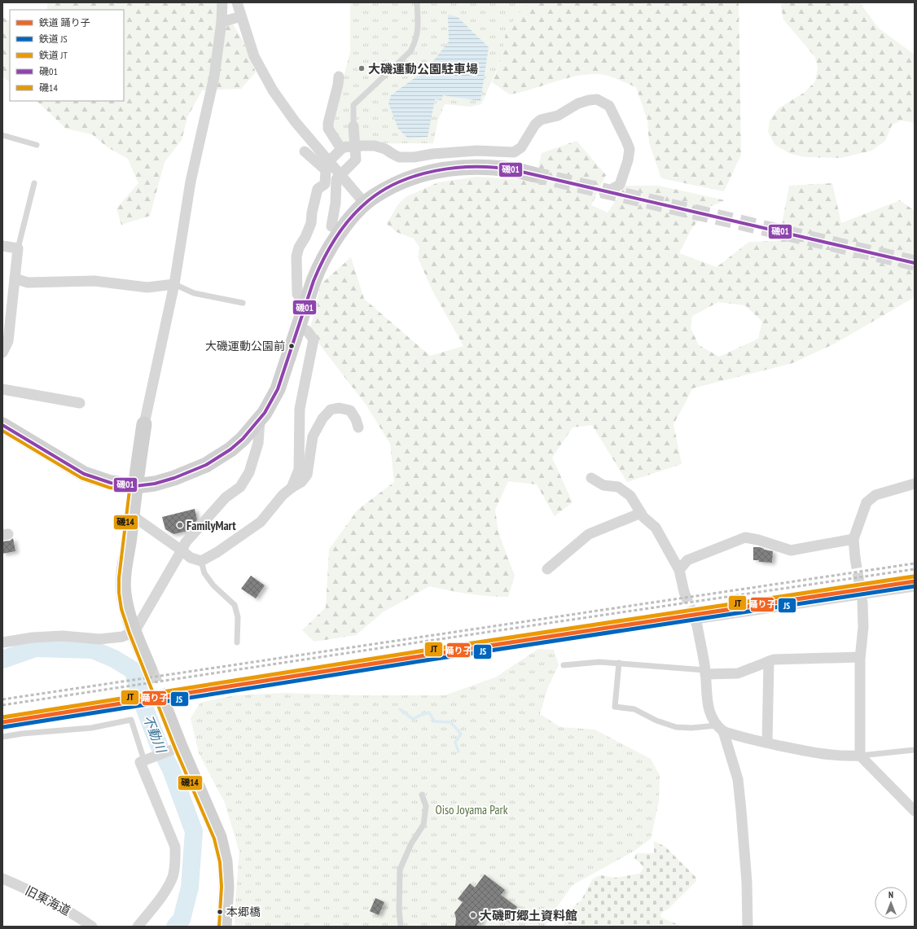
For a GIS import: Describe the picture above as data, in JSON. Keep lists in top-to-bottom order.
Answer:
{
  "streets": {
    "street": ["旧東海道"]
  },
  "water": ["不動川"],
  "parks": ["Oiso Joyama Park"],
  "places": [
    "大磯運動公園駐車場",
    "大磯運動公園前",
    "FamilyMart",
    "本郷橋",
    "大磯町郷土資料館"
  ],
  "lines": [
    "transit line 磯01",
    "transit line 磯14",
    "rail line JT",
    "rail line 踊り子",
    "rail line JS"
  ],
  "legend": [
    "鉄道 踊り子",
    "鉄道 JS",
    "鉄道 JT",
    "磯01",
    "磯14"
  ],
  "north": "top"
}
